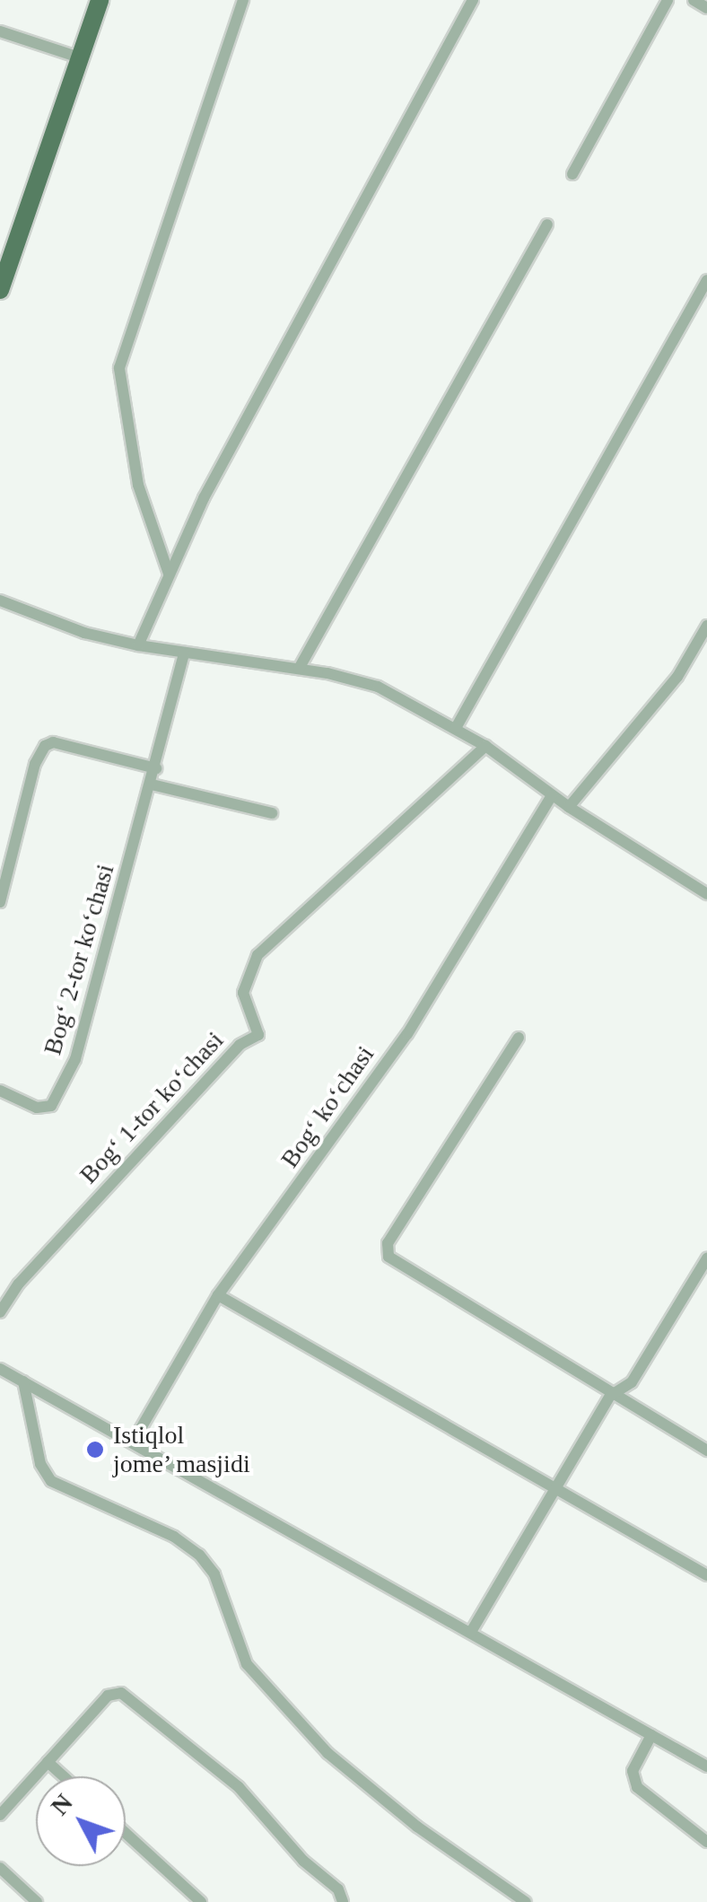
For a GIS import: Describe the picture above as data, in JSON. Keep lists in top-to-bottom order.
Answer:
{
  "streets": {
    "street": ["Bogʻ 2-tor koʻchasi", "Bogʻ koʻchasi", "Bogʻ 1-tor koʻchasi"]
  },
  "places": ["Istiqlol jome’ masjidi"],
  "north": "top left"
}
